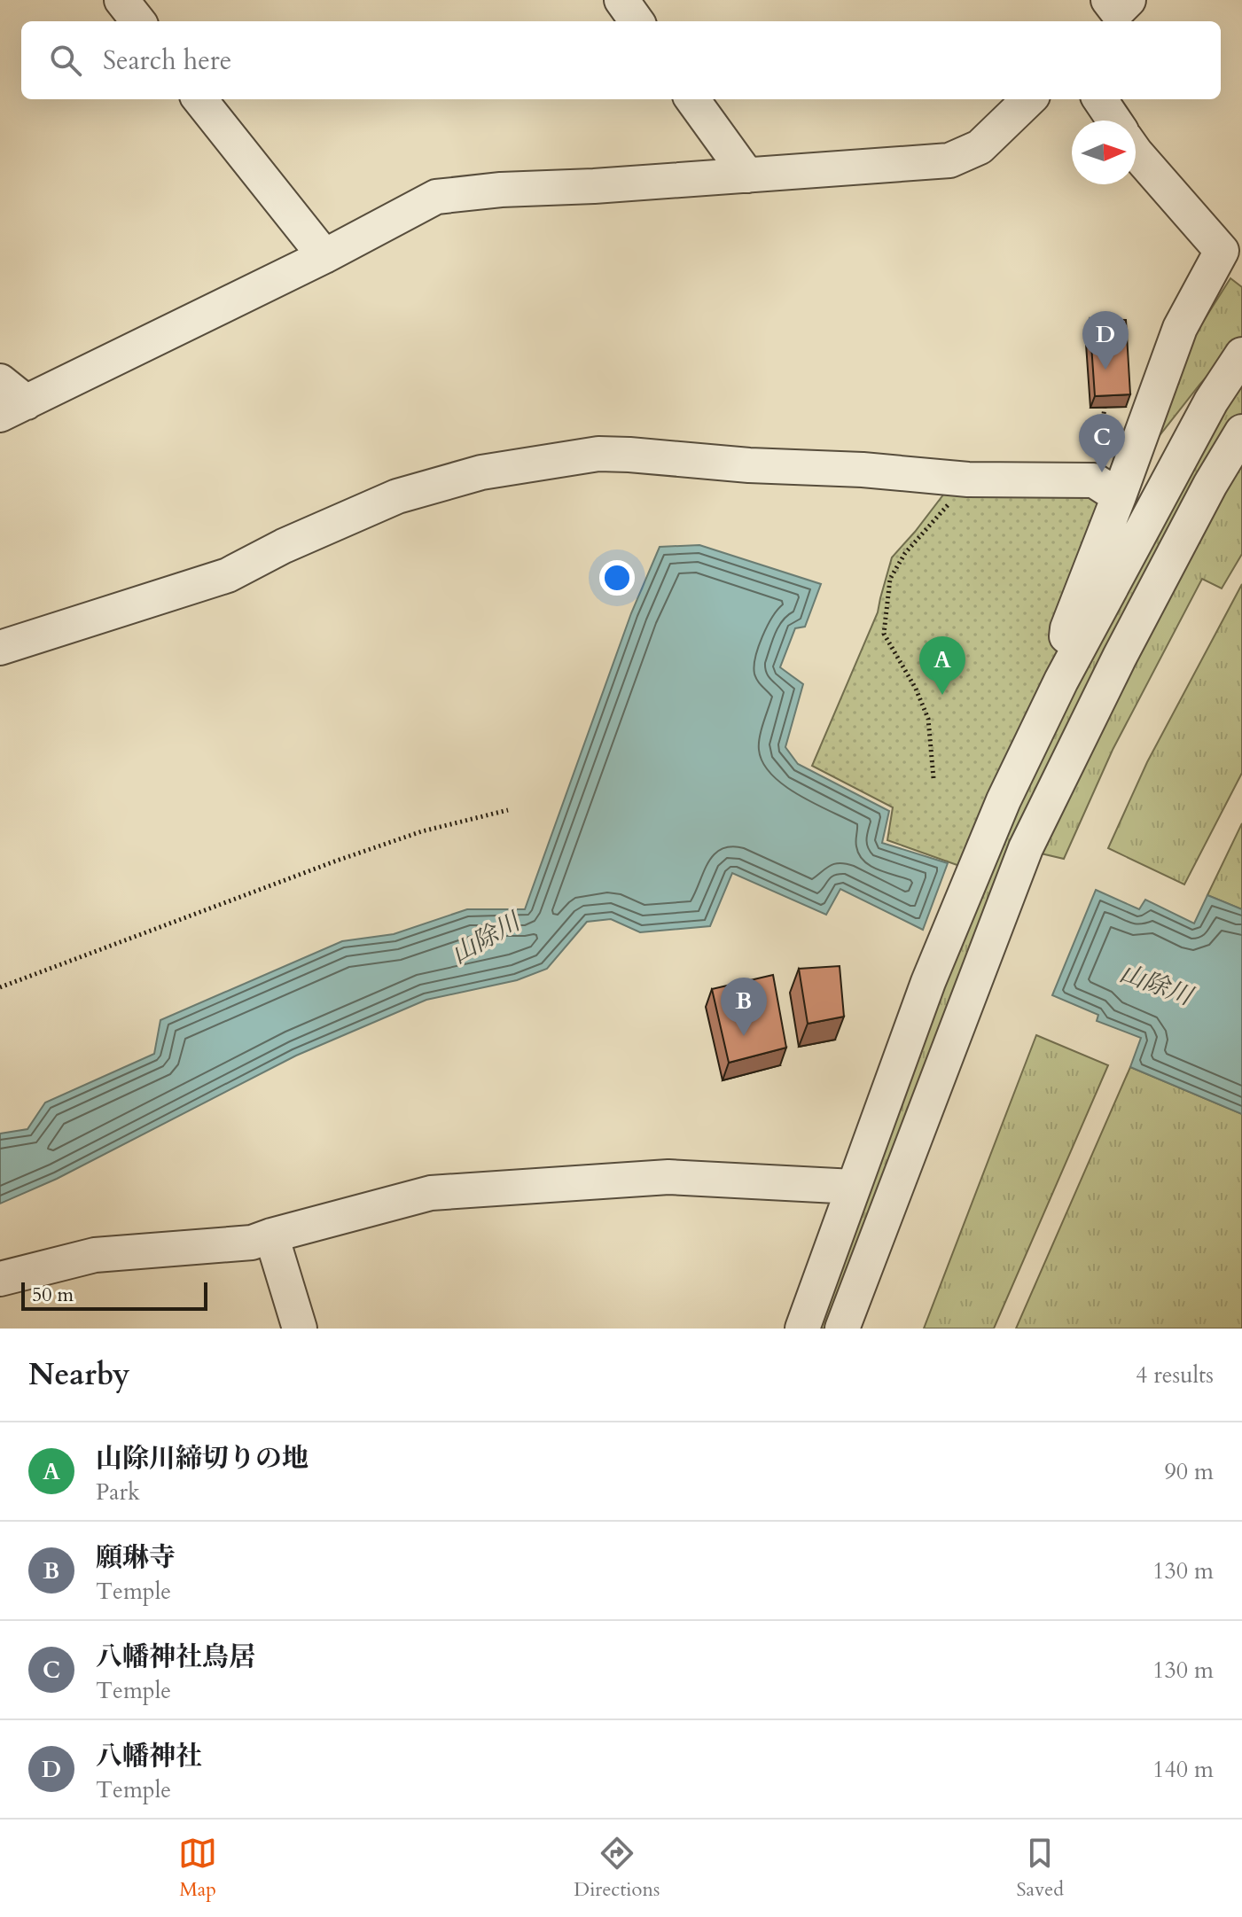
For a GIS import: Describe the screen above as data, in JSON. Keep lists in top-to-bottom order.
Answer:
{
  "water": ["山除川"],
  "scale_bar": "50 m",
  "north": "right",
  "page": {
    "search": "Search here",
    "pins": [
      "D",
      "C",
      "A",
      "B"
    ],
    "scale": "50 m",
    "heading": ["Nearby", "4 results"],
    "list": [
      {
        "mark": "A",
        "name": "山除川締切りの地",
        "note": "Park",
        "value": "90 m"
      },
      {
        "mark": "B",
        "name": "願琳寺",
        "note": "Temple",
        "value": "130 m"
      },
      {
        "mark": "C",
        "name": "八幡神社鳥居",
        "note": "Temple",
        "value": "130 m"
      },
      {
        "mark": "D",
        "name": "八幡神社",
        "note": "Temple",
        "value": "140 m"
      }
    ],
    "nav": ["Map", "Directions", "Saved"]
  }
}
